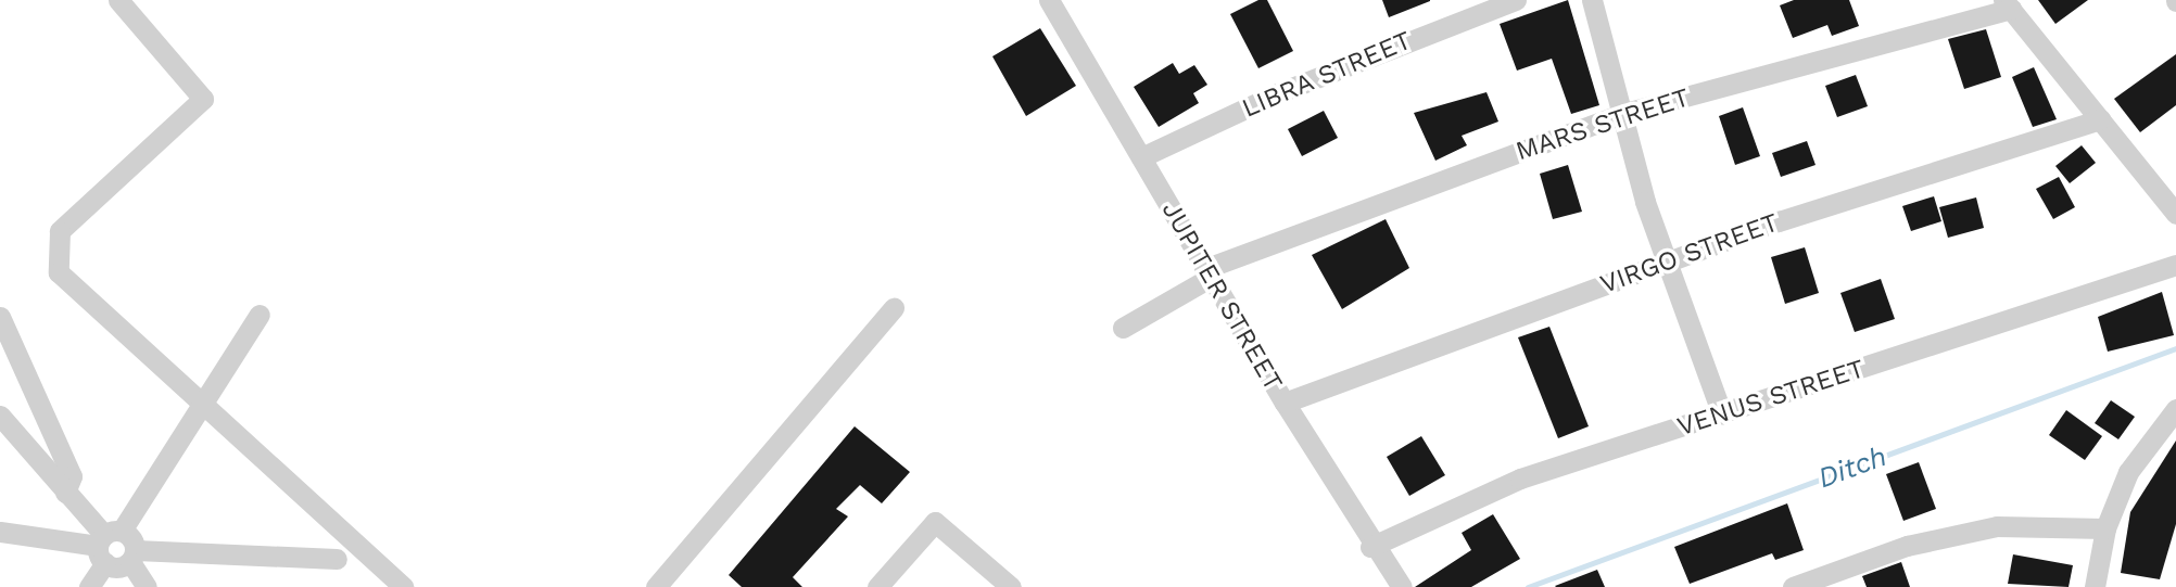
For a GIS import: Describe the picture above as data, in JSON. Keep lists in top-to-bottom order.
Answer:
{
  "streets": {
    "street": [
      "LIBRA STREET",
      "MARS STREET",
      "VIRGO STREET",
      "JUPITER STREET",
      "VENUS STREET"
    ]
  },
  "crossings": [
    ["LIBRA STREET", "JUPITER STREET"],
    ["MARS STREET", "JUPITER STREET"],
    ["VIRGO STREET", "JUPITER STREET"],
    ["JUPITER STREET", "VENUS STREET"]
  ],
  "water": ["Ditch"]
}
